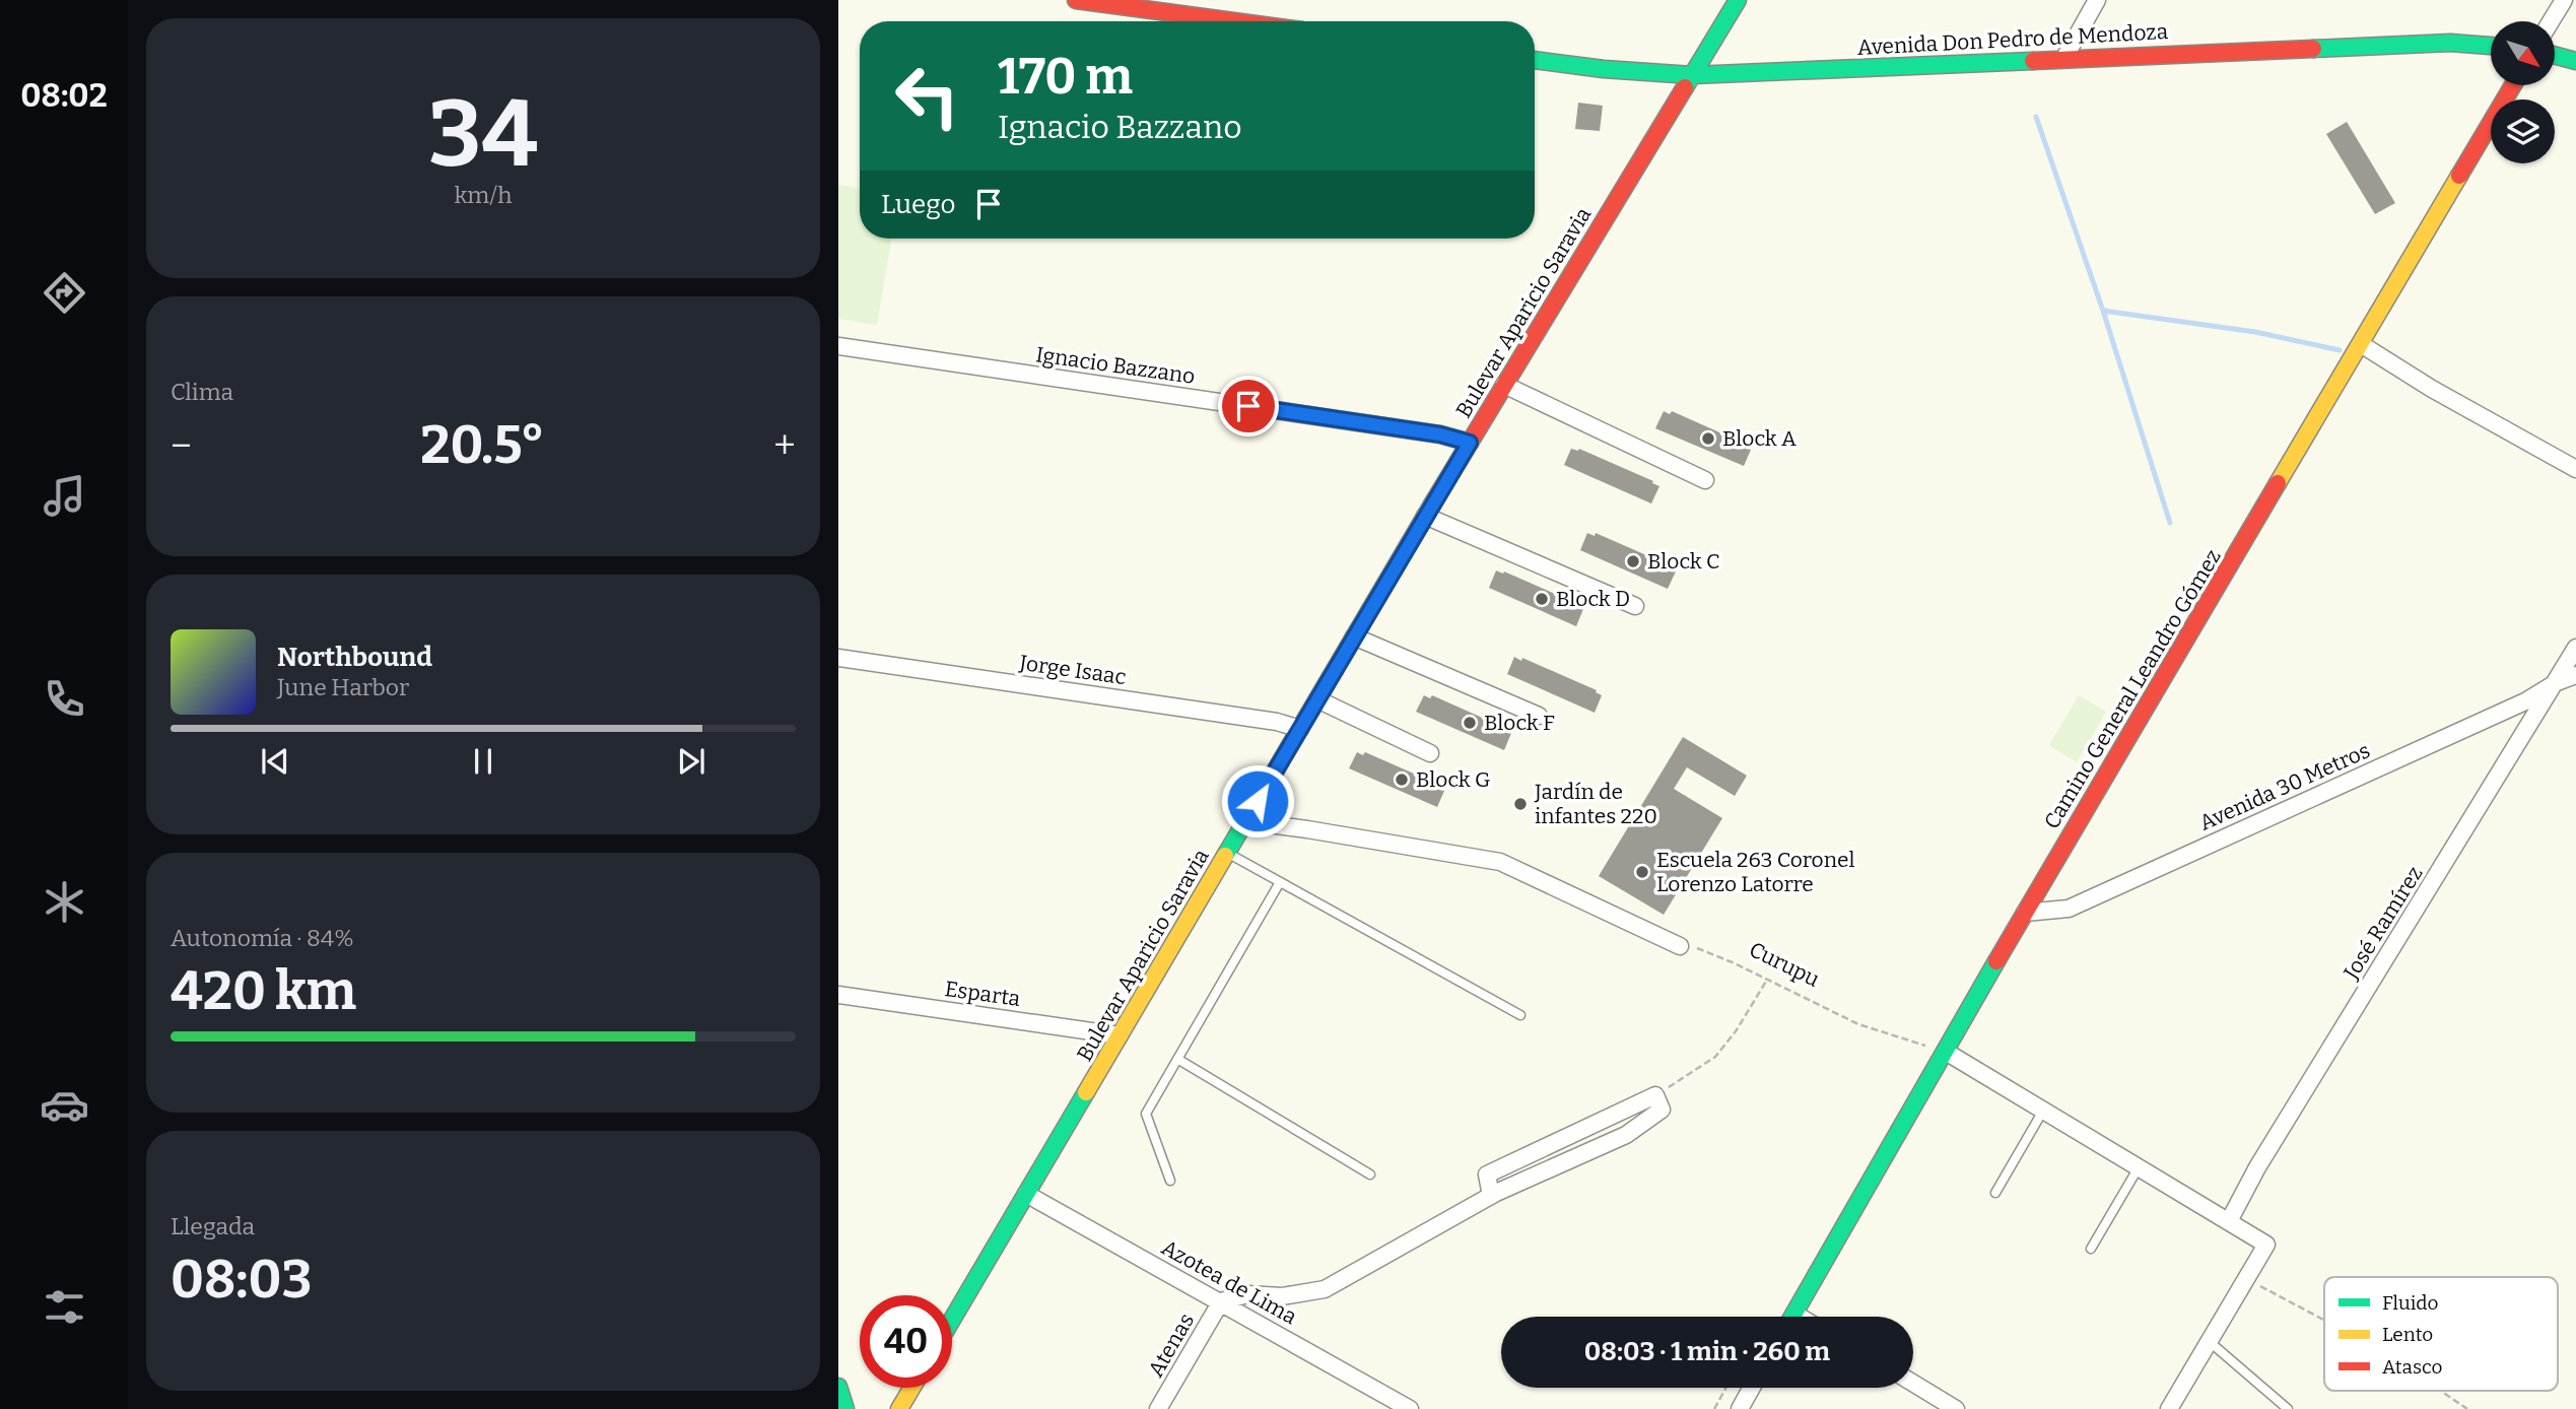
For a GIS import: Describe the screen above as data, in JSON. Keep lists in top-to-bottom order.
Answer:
{
  "streets": {
    "street": [
      "Avenida Don Pedro de Mendoza",
      "Bulevar Aparicio Saravia",
      "Ignacio Bazzano",
      "Jorge Isaac",
      "Camino General Leandro Gómez",
      "Avenida 30 Metros",
      "José Ramírez",
      "Esparta",
      "Azotea de Lima",
      "Atenas"
    ],
    "path": ["Curupu"]
  },
  "crossings": [
    ["Avenida Don Pedro de Mendoza", "Bulevar Aparicio Saravia"],
    ["Bulevar Aparicio Saravia", "Ignacio Bazzano"],
    ["Bulevar Aparicio Saravia", "Jorge Isaac"],
    ["Bulevar Aparicio Saravia", "Esparta"],
    ["Bulevar Aparicio Saravia", "Azotea de Lima"],
    ["Camino General Leandro Gómez", "Avenida 30 Metros"],
    ["Camino General Leandro Gómez", "Curupu"],
    ["Avenida 30 Metros", "José Ramírez"],
    ["Azotea de Lima", "Atenas"]
  ],
  "places": [
    "Block A",
    "Block C",
    "Block D",
    "Block F",
    "Block G",
    "Jardín de infantes 220",
    "Escuela 263 Coronel Lorenzo Latorre"
  ],
  "legend": ["Fluido", "Lento", "Atasco"],
  "north": "bottom right",
  "page": {
    "tabs": "08:02",
    "tile": [
      ["34", "km/h"],
      "Clima",
      ["Autonomía · 84%", "420 km"],
      ["Llegada", "08:03"]
    ],
    "turn": ["170 m", "Ignacio Bazzano"],
    "then": "Luego",
    "heat": ["−", "20.5°", "+"],
    "song": ["Northbound", "June Harbor"],
    "limit": "40",
    "trip": "08:03 · 1 min · 260 m"
  }
}
